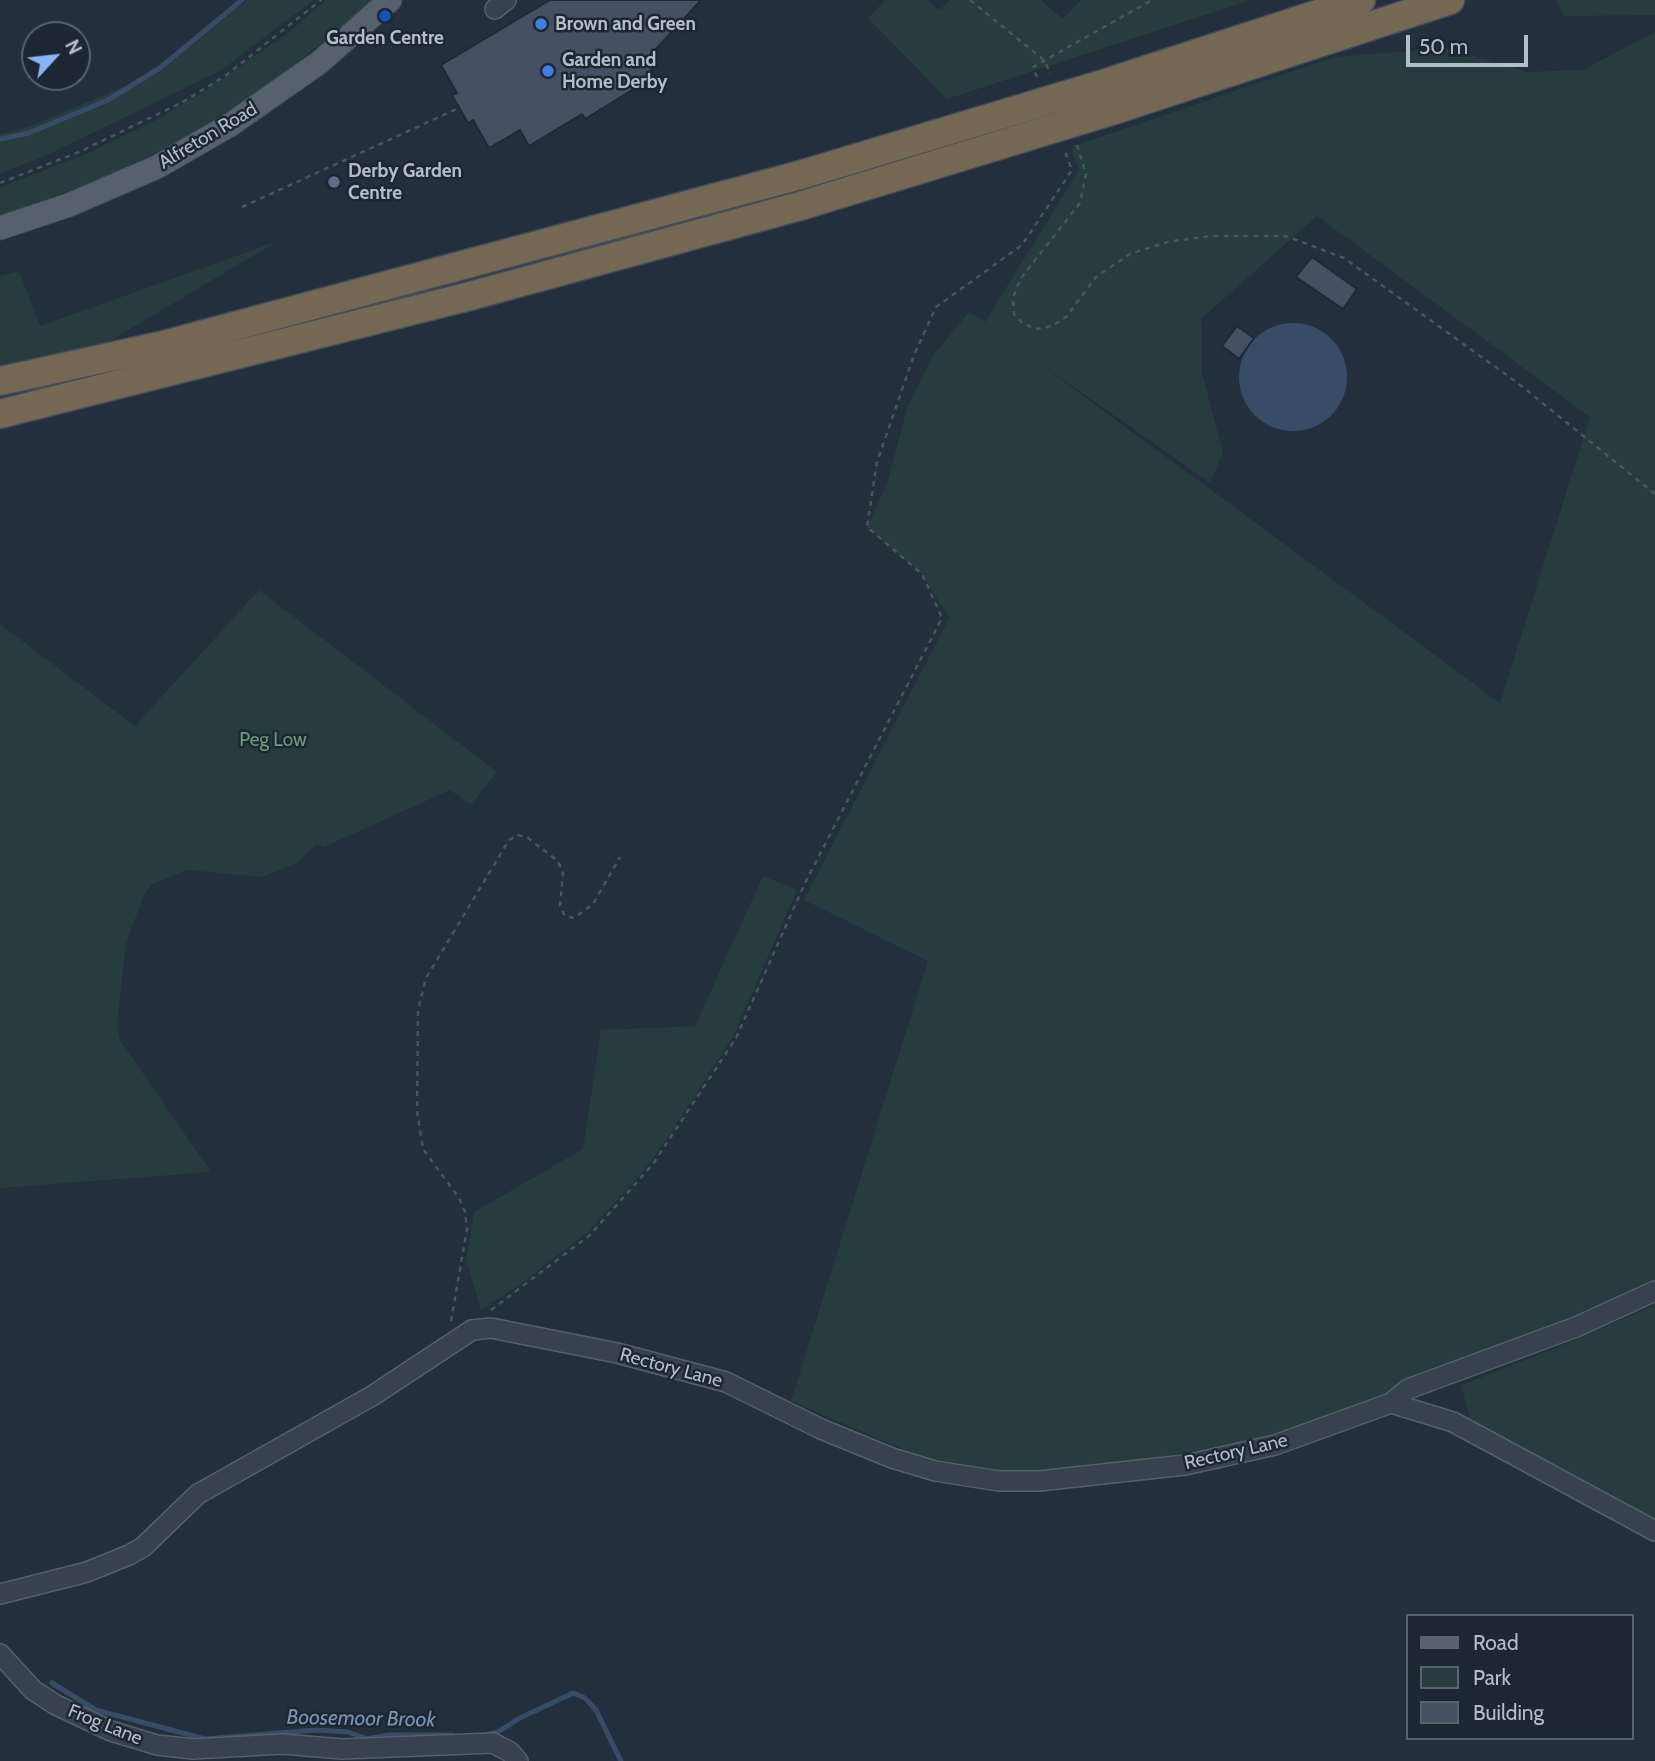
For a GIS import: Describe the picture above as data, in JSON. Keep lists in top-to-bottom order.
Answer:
{
  "streets": {
    "main road": ["Alfreton Road"],
    "street": ["Rectory Lane", "Frog Lane"]
  },
  "water": ["Boosemoor Brook"],
  "parks": ["Peg Low"],
  "places": [
    "Garden Centre",
    "Brown and Green",
    "Garden and Home Derby",
    "Derby Garden Centre"
  ],
  "legend": ["Road", "Park", "Building"],
  "scale_bar": "50 m",
  "north": "top right"
}
